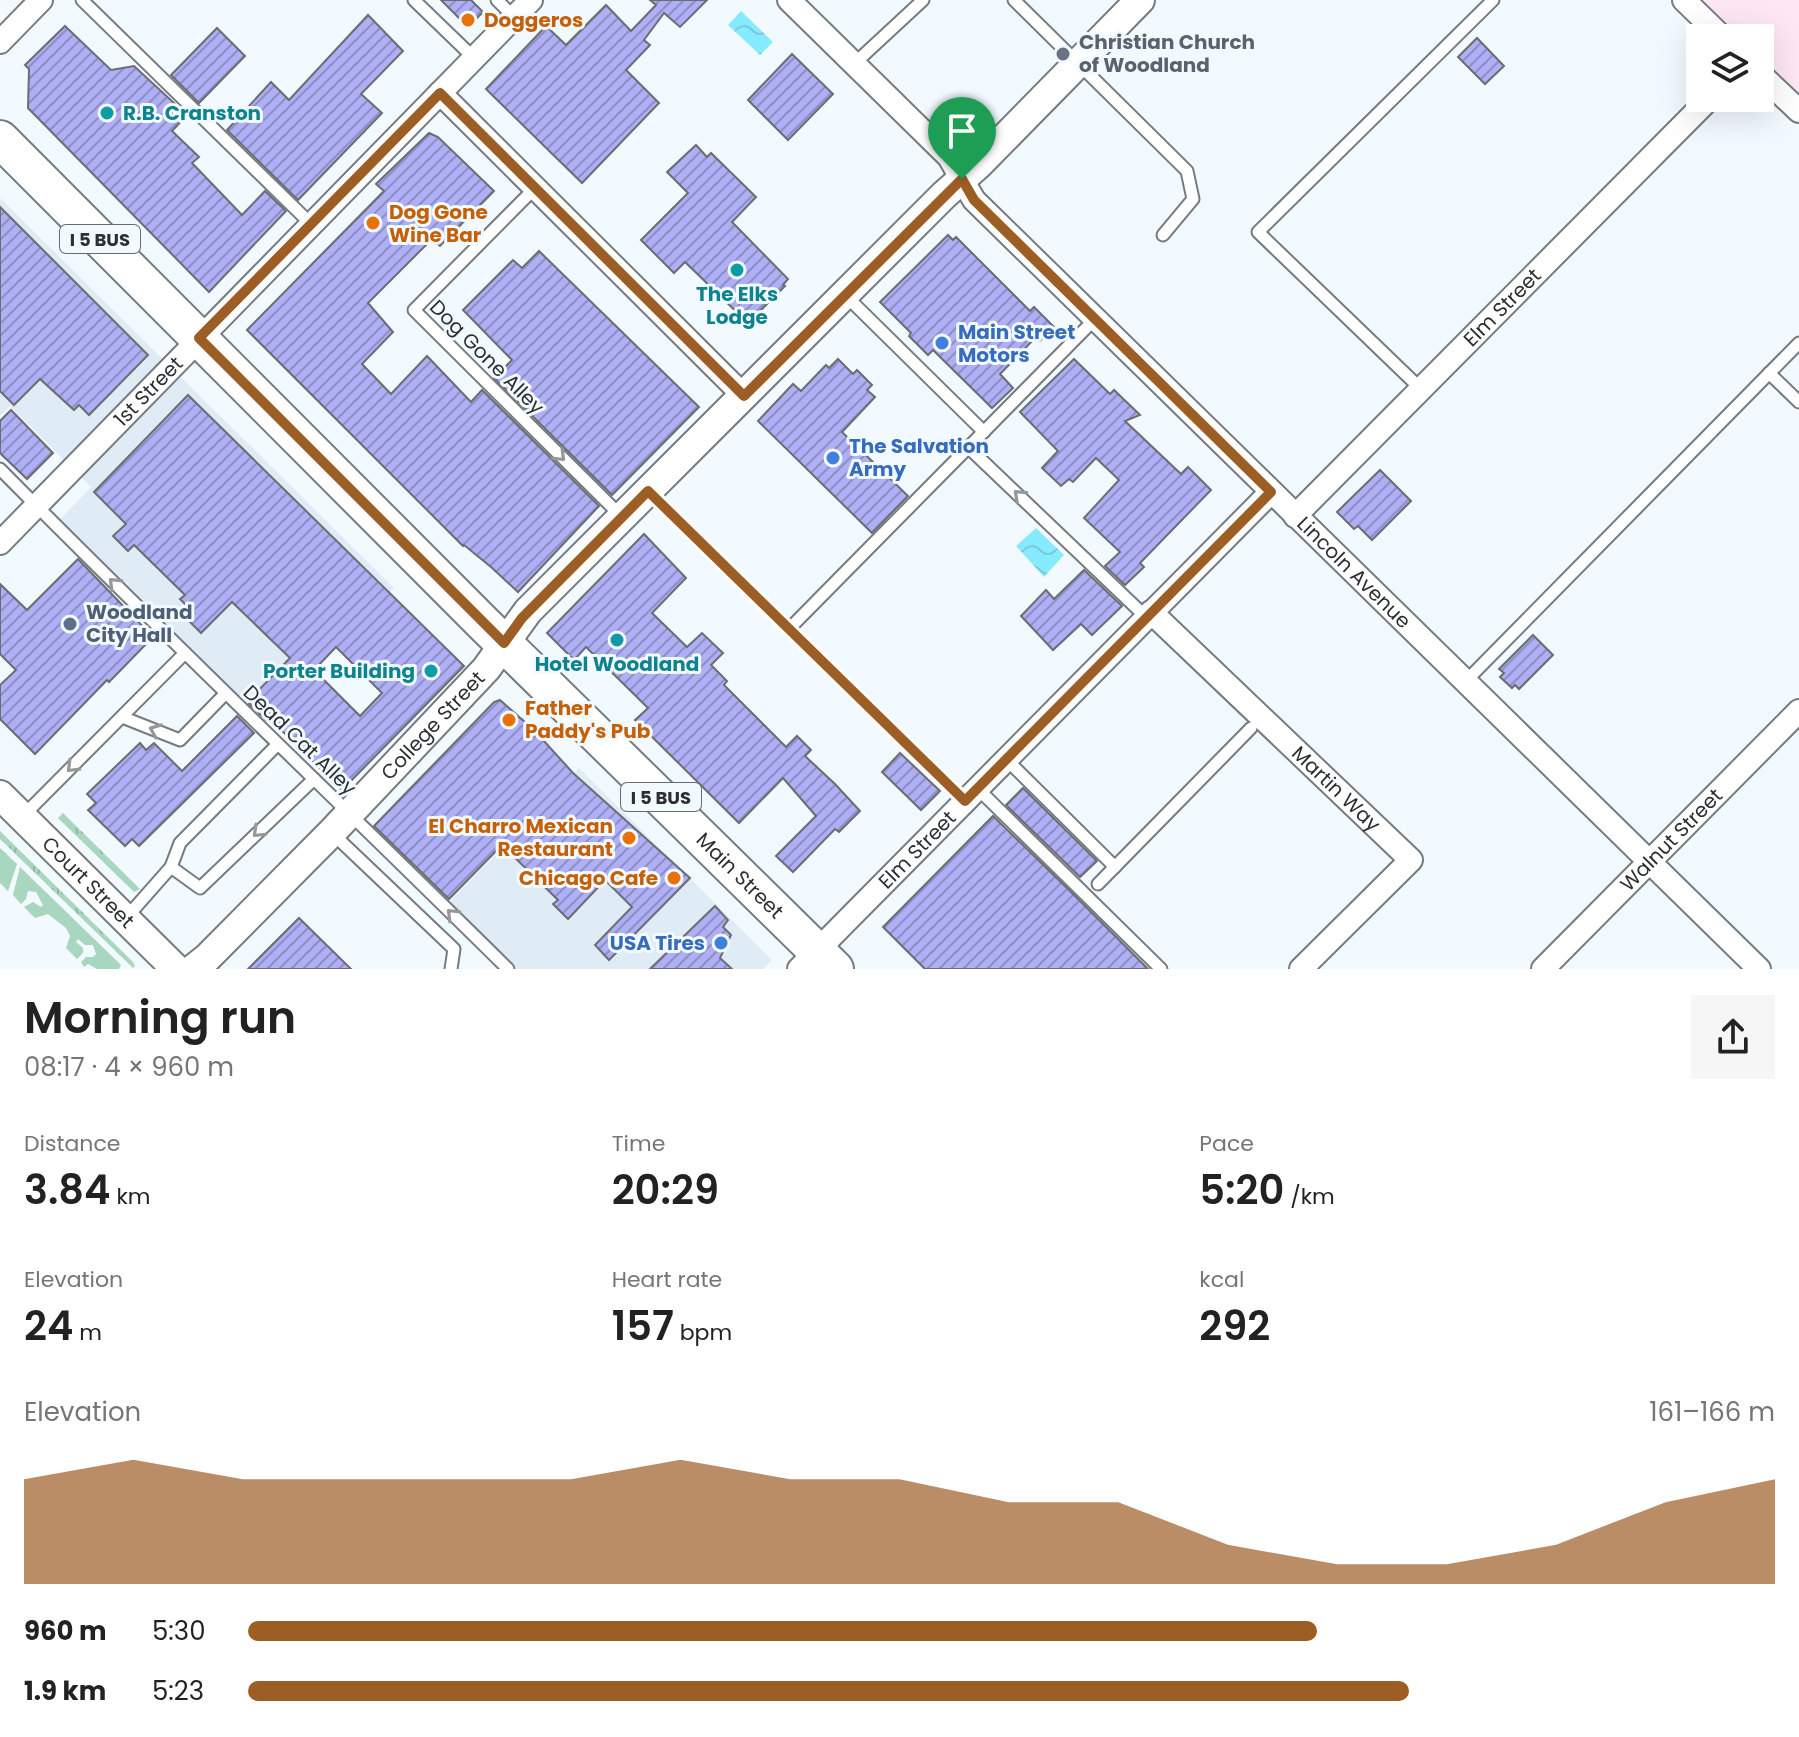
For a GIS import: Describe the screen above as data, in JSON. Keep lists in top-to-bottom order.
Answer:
{
  "streets": {
    "main road": ["I 5 BUS", "Main Street"],
    "street": [
      "Elm Street",
      "1st Street",
      "Lincoln Avenue",
      "College Street",
      "Martin Way",
      "Walnut Street",
      "Court Street"
    ],
    "lane": ["Dog Gone Alley", "Dead Cat Alley"]
  },
  "crossings": [
    ["Elm Street", "Lincoln Avenue"],
    ["Elm Street", "Martin Way"],
    ["Elm Street", "Main Street"],
    ["Dog Gone Alley", "College Street"],
    ["1st Street", "Dead Cat Alley"],
    ["1st Street", "Main Street"],
    ["Lincoln Avenue", "College Street"],
    ["Lincoln Avenue", "Walnut Street"],
    ["College Street", "Dead Cat Alley"],
    ["College Street", "Main Street"]
  ],
  "places": [
    "Doggeros",
    "Christian Church of Woodland",
    "R.B. Cranston",
    "Dog Gone Wine Bar",
    "The Elks Lodge",
    "Main Street Motors",
    "The Salvation Army",
    "Woodland City Hall",
    "Hotel Woodland",
    "Porter Building",
    "Father Paddy's Pub",
    "El Charro Mexican Restaurant",
    "Chicago Cafe",
    "USA Tires"
  ],
  "page": {
    "heading": ["Morning run", "08:17 · 4 × 960 m"],
    "stats": [
      ["Distance", "3.84 km"],
      ["Time", "20:29"],
      ["Pace", "5:20 /km"],
      ["Elevation", "24 m"],
      ["Heart rate", "157 bpm"],
      ["kcal", "292"]
    ],
    "chart": ["Elevation", "161–166 m"],
    "list": [
      {
        "name": "960 m",
        "note": "5:30"
      },
      {
        "name": "1.9 km",
        "note": "5:23"
      }
    ]
  }
}
